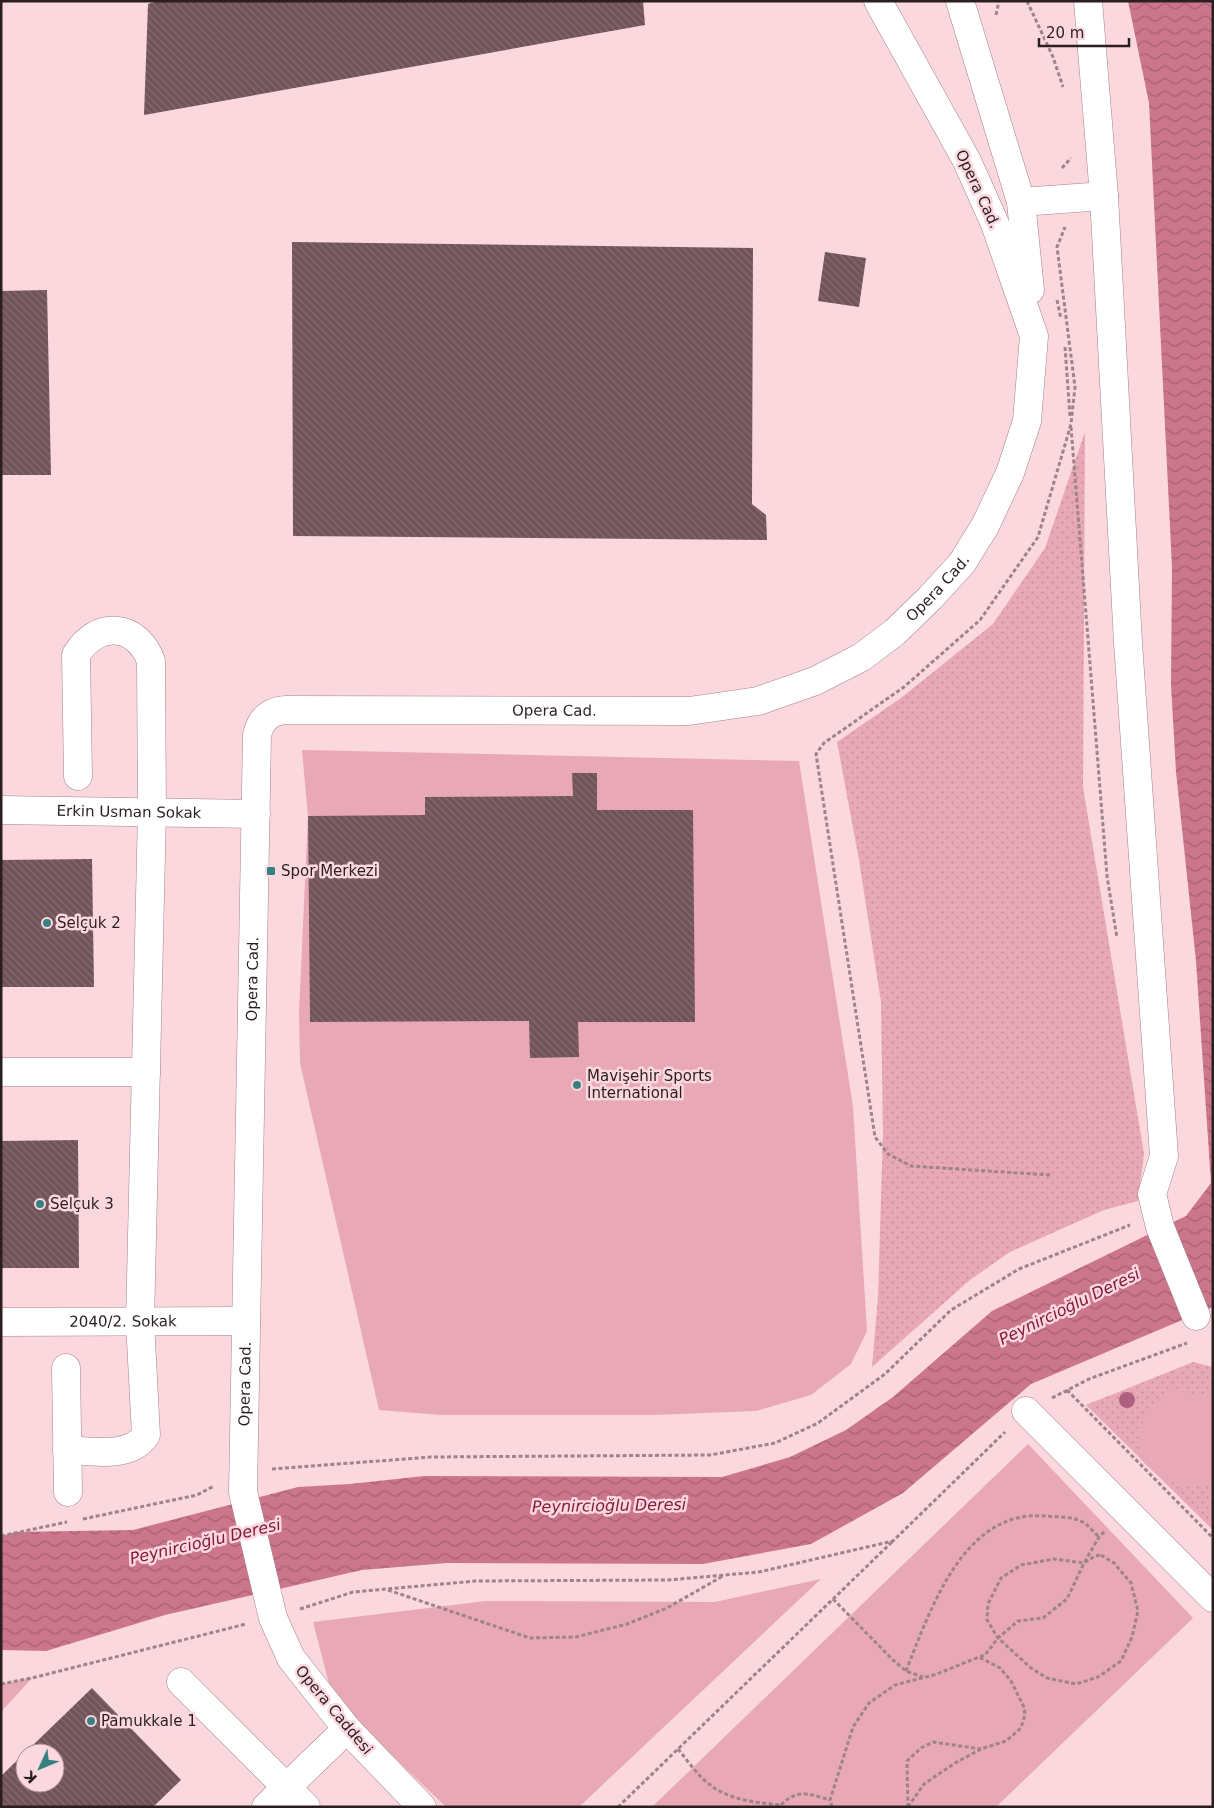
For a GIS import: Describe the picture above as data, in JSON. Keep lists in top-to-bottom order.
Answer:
{
  "streets": {
    "street": [
      "Opera Cad.",
      "Erkin Usman Sokak",
      "2040/2. Sokak",
      "Opera Caddesi"
    ]
  },
  "crossings": [
    ["Opera Cad.", "Erkin Usman Sokak"],
    ["Opera Cad.", "2040/2. Sokak"],
    ["Opera Cad.", "Opera Caddesi"]
  ],
  "water": ["Peynircioğlu Deresi"],
  "places": {
    "transit": ["Spor Merkezi"],
    "other": [
      "Selçuk 2",
      "Mavişehir Sports International",
      "Selçuk 3",
      "Pamukkale 1"
    ]
  },
  "scale_bar": "20 m",
  "north": "bottom left"
}
